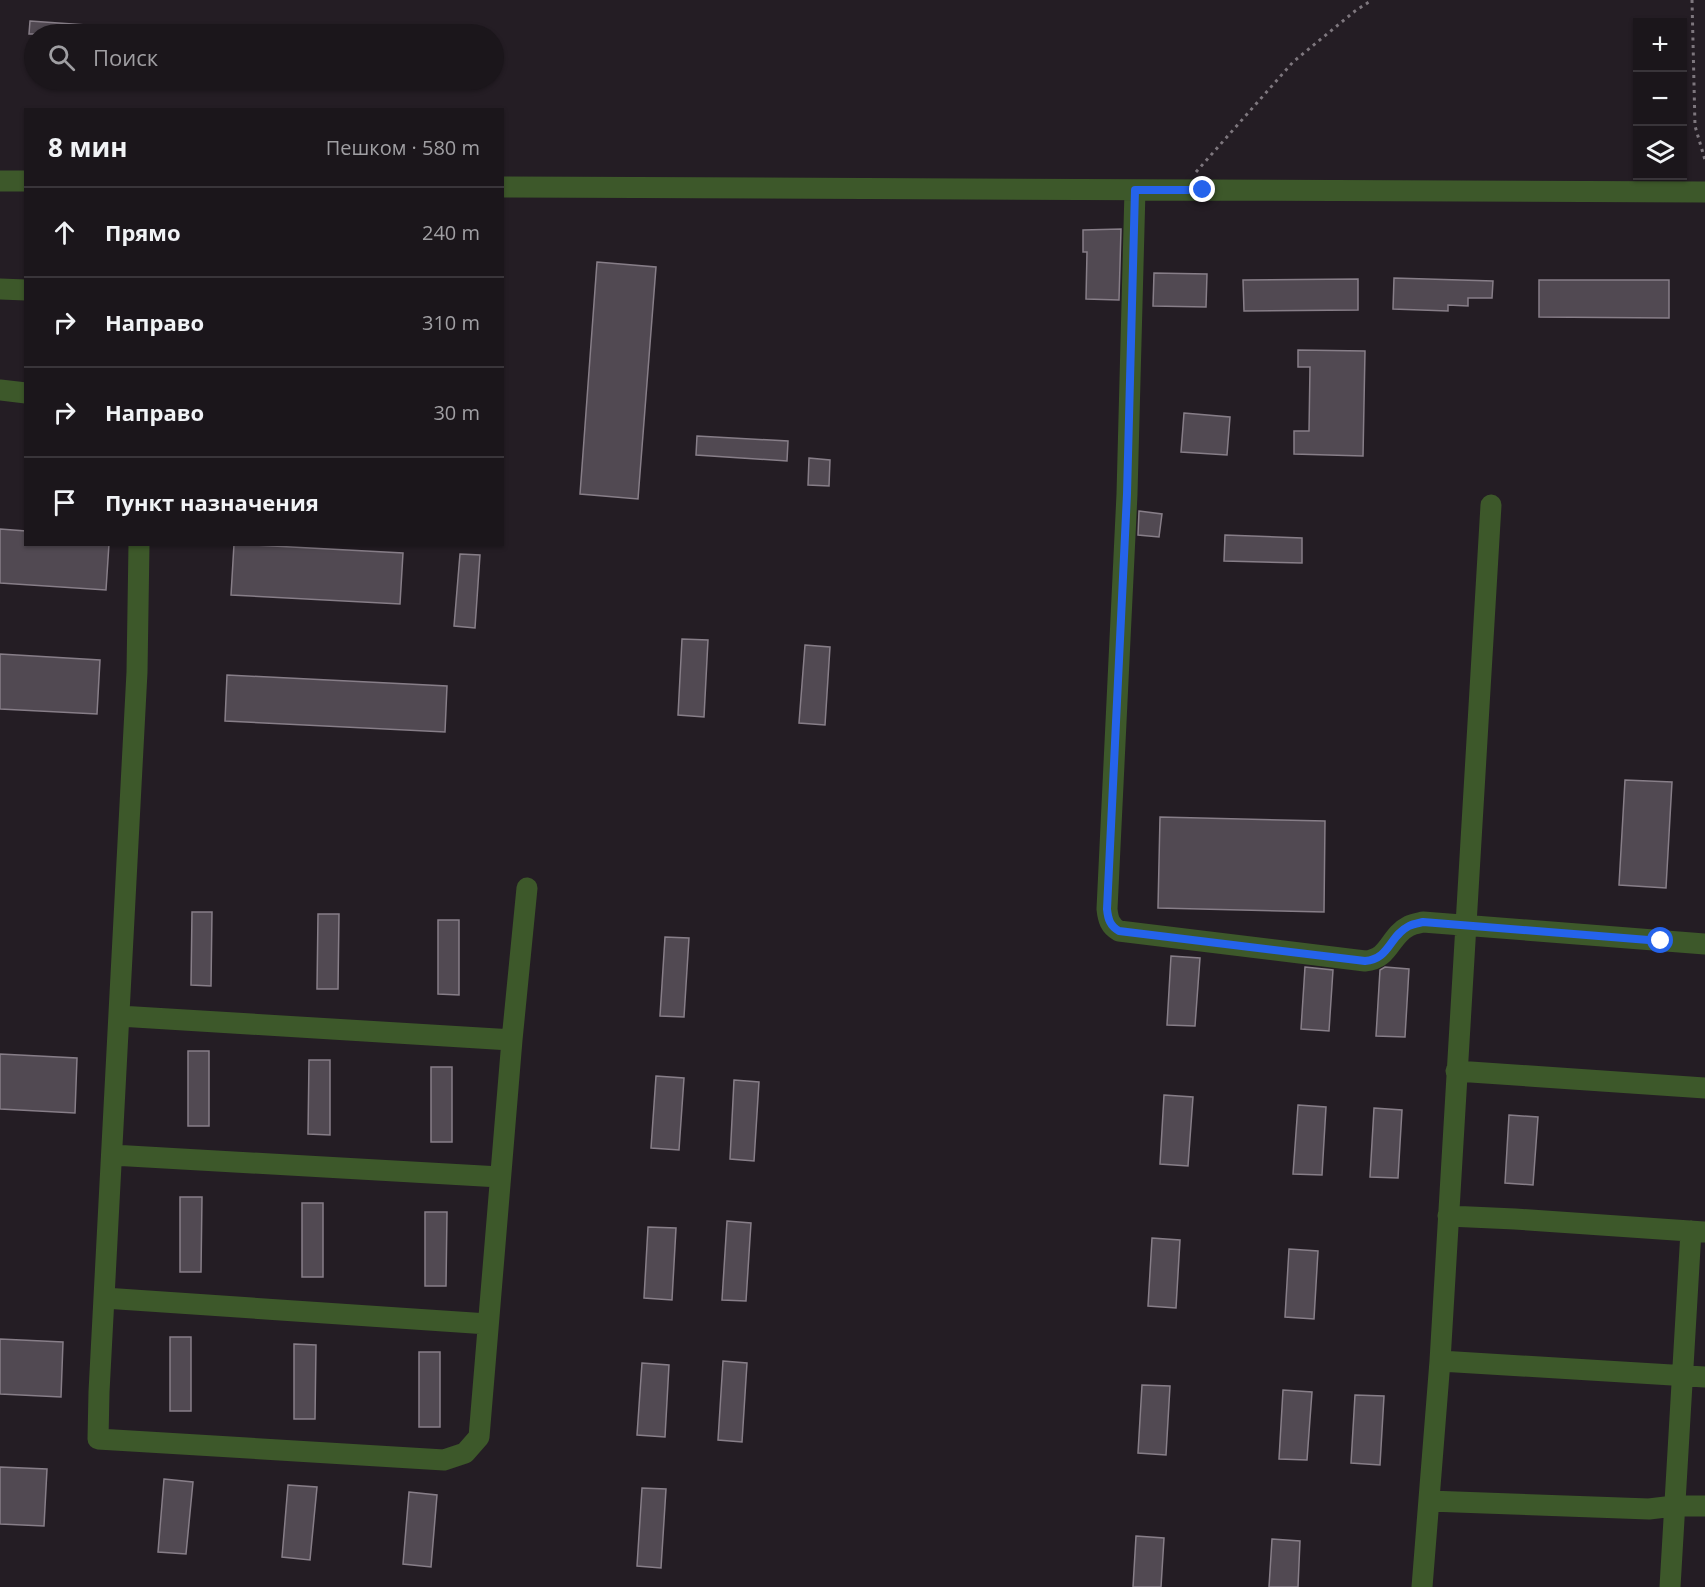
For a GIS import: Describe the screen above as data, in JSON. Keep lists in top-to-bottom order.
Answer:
{
  "page": {
    "map_buttons": ["+", "−"],
    "search": "Поиск",
    "heading": ["8 мин", "Пешком · 580 m"],
    "list": [
      ["Прямо", "240 m"],
      ["Направо", "310 m"],
      ["Направо", "30 m"],
      "Пункт назначения"
    ]
  }
}
